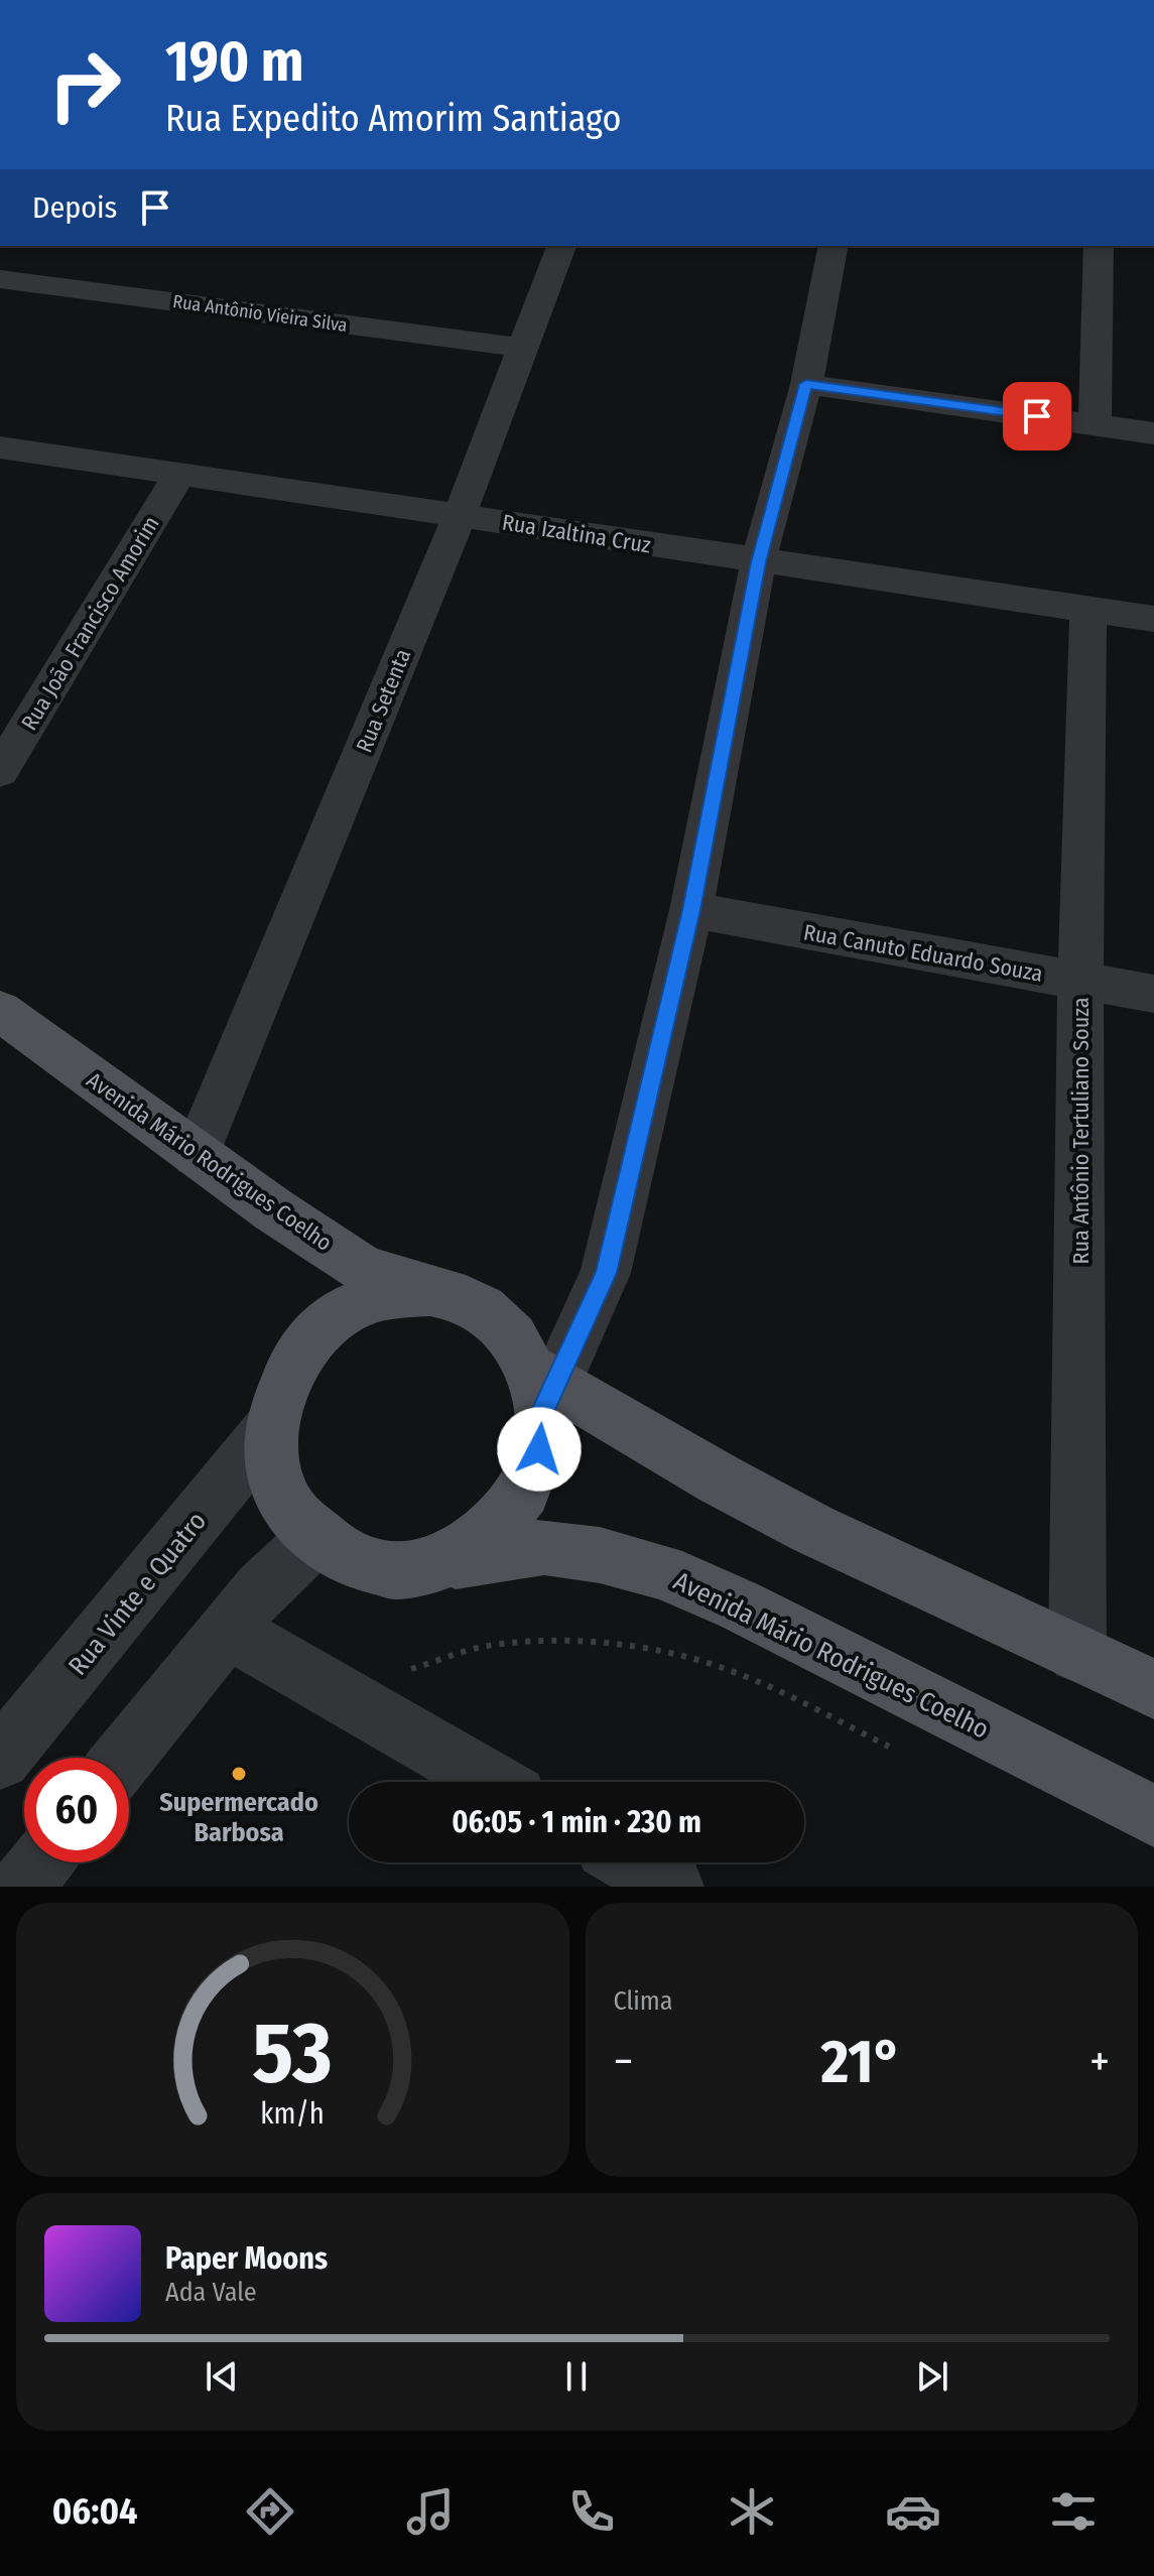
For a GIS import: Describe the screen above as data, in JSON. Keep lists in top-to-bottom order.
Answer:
{
  "streets": {
    "main road": ["Avenida Mário Rodrigues Coelho"],
    "street": [
      "Rua Antônio Vieira Silva",
      "Rua Izaltina Cruz",
      "Rua João Francisco Amorim",
      "Rua Setenta",
      "Rua Canuto Eduardo Souza",
      "Rua Antônio Tertuliano Souza",
      "Rua Vinte e Quatro"
    ]
  },
  "crossings": [
    ["Rua Antônio Vieira Silva", "Rua Setenta"],
    ["Rua Izaltina Cruz", "Rua João Francisco Amorim"],
    ["Rua Izaltina Cruz", "Rua Setenta"],
    ["Rua Izaltina Cruz", "Rua Antônio Tertuliano Souza"],
    ["Rua Setenta", "Avenida Mário Rodrigues Coelho"],
    ["Rua Canuto Eduardo Souza", "Rua Antônio Tertuliano Souza"],
    ["Avenida Mário Rodrigues Coelho", "Rua Vinte e Quatro"]
  ],
  "places": ["Supermercado Barbosa"],
  "page": {
    "turn": ["190 m", "Rua Expedito Amorim Santiago"],
    "then": "Depois",
    "limit": "60",
    "trip": "06:05 · 1 min · 230 m",
    "tile": "Clima",
    "heat": ["−", "21°", "+"],
    "song": ["Paper Moons", "Ada Vale"],
    "tabs": "06:04",
    "gauge": ["53", "km/h"]
  }
}
